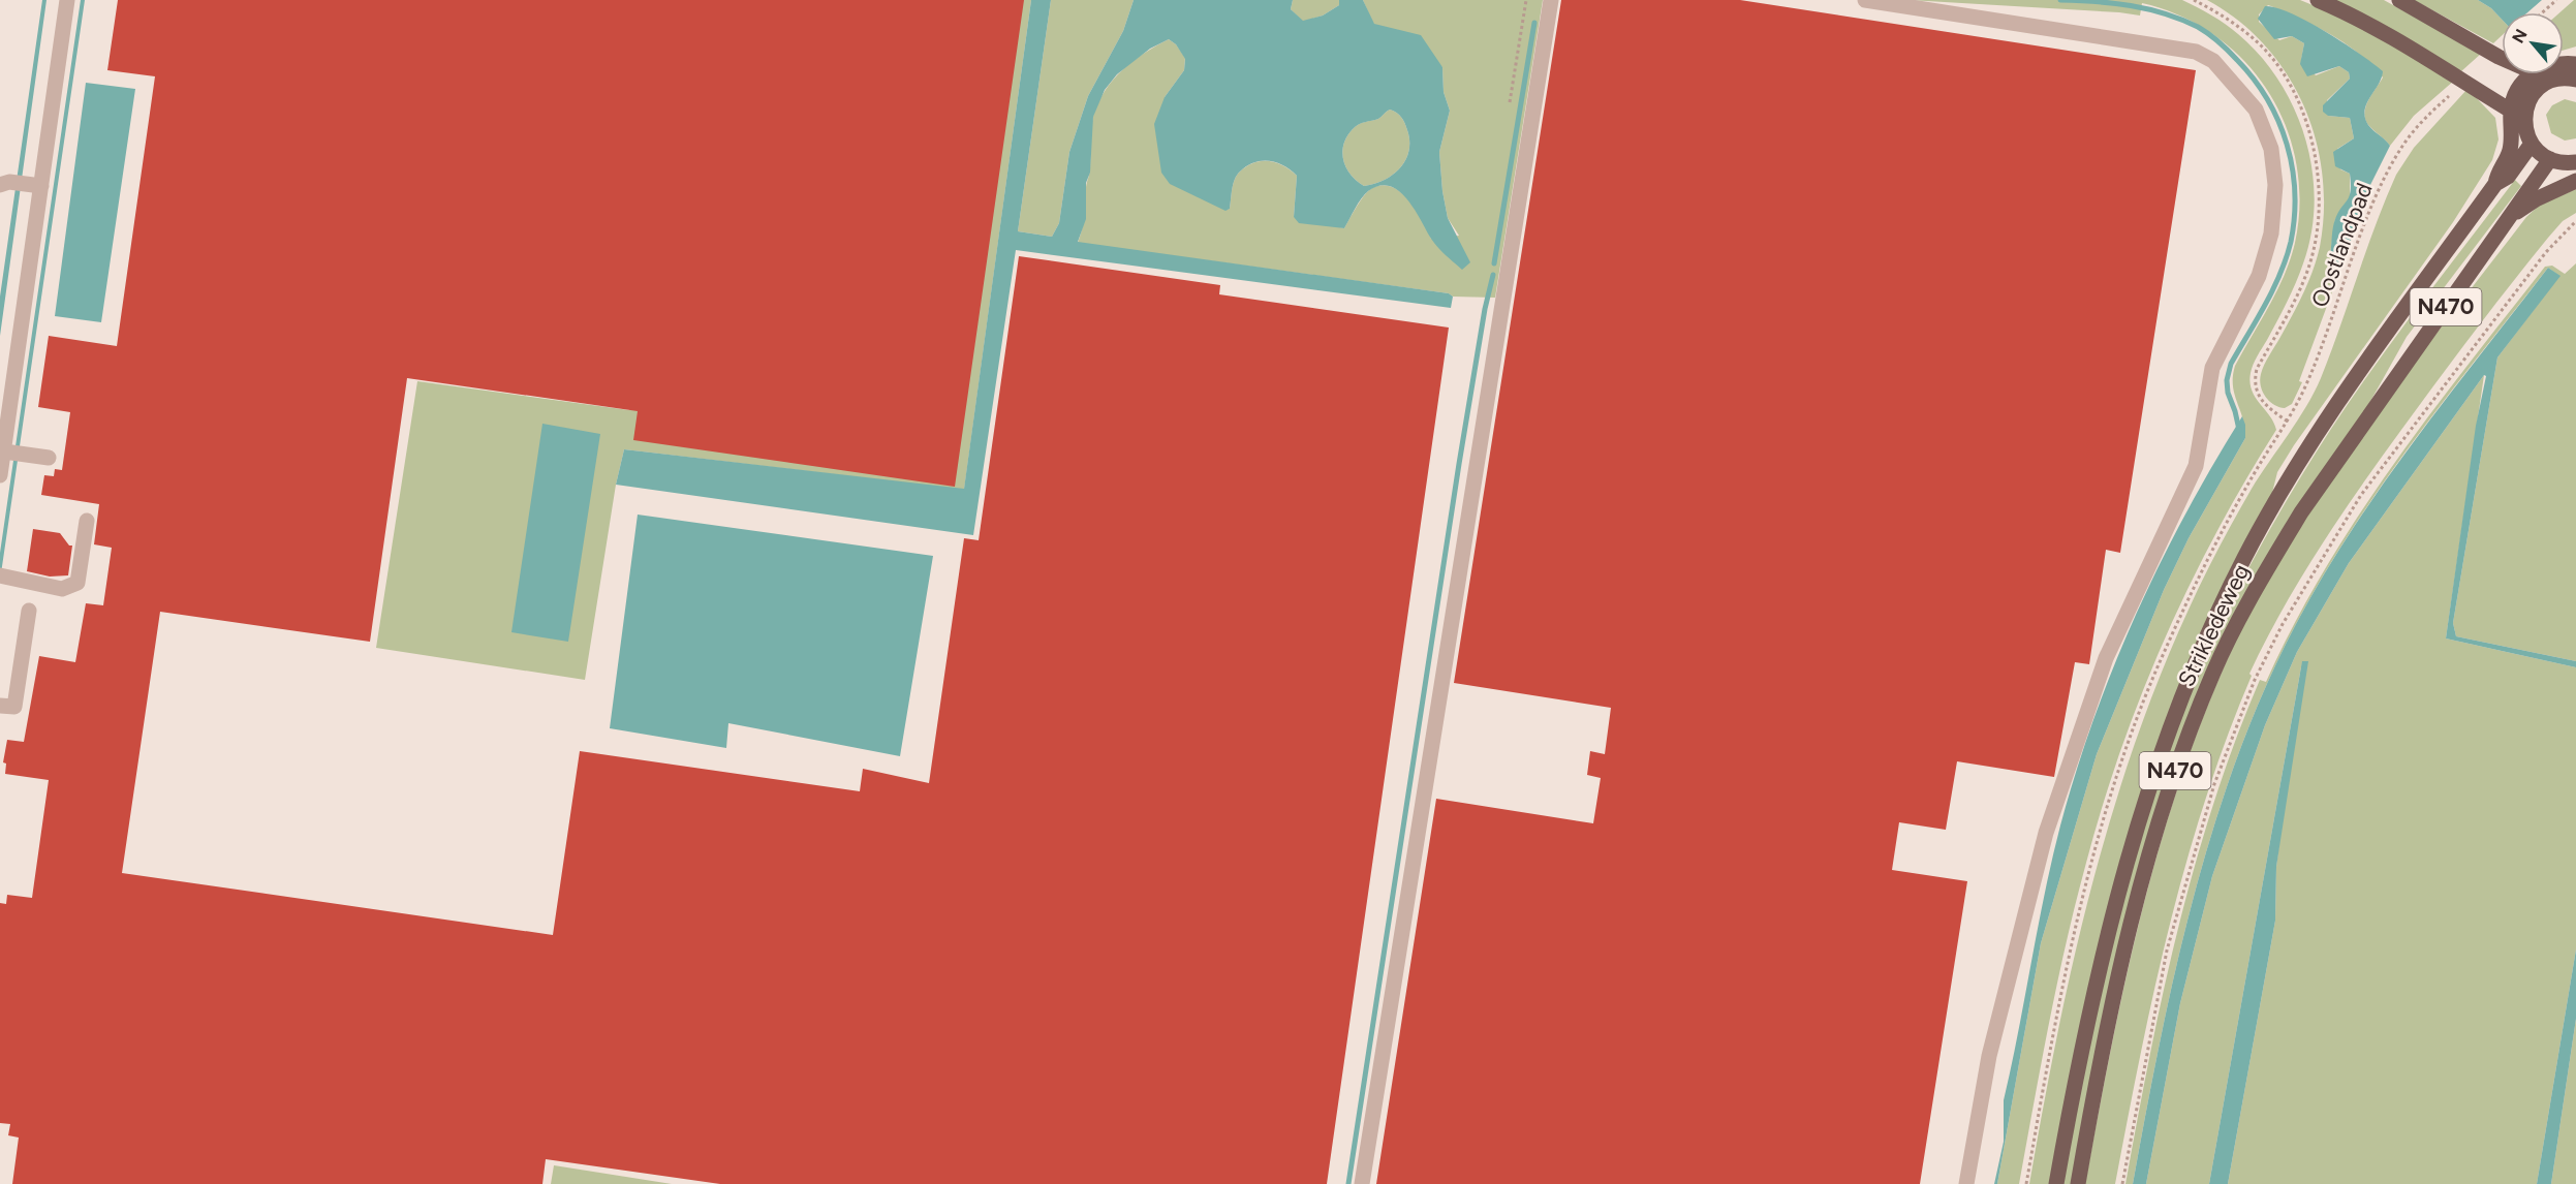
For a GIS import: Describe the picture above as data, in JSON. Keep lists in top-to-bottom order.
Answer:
{
  "streets": {
    "main road": ["N470", "Strikledeweg"],
    "path": ["Oostlandpad"]
  },
  "crossings": [
    ["N470", "Strikledeweg"]
  ],
  "north": "top left"
}
